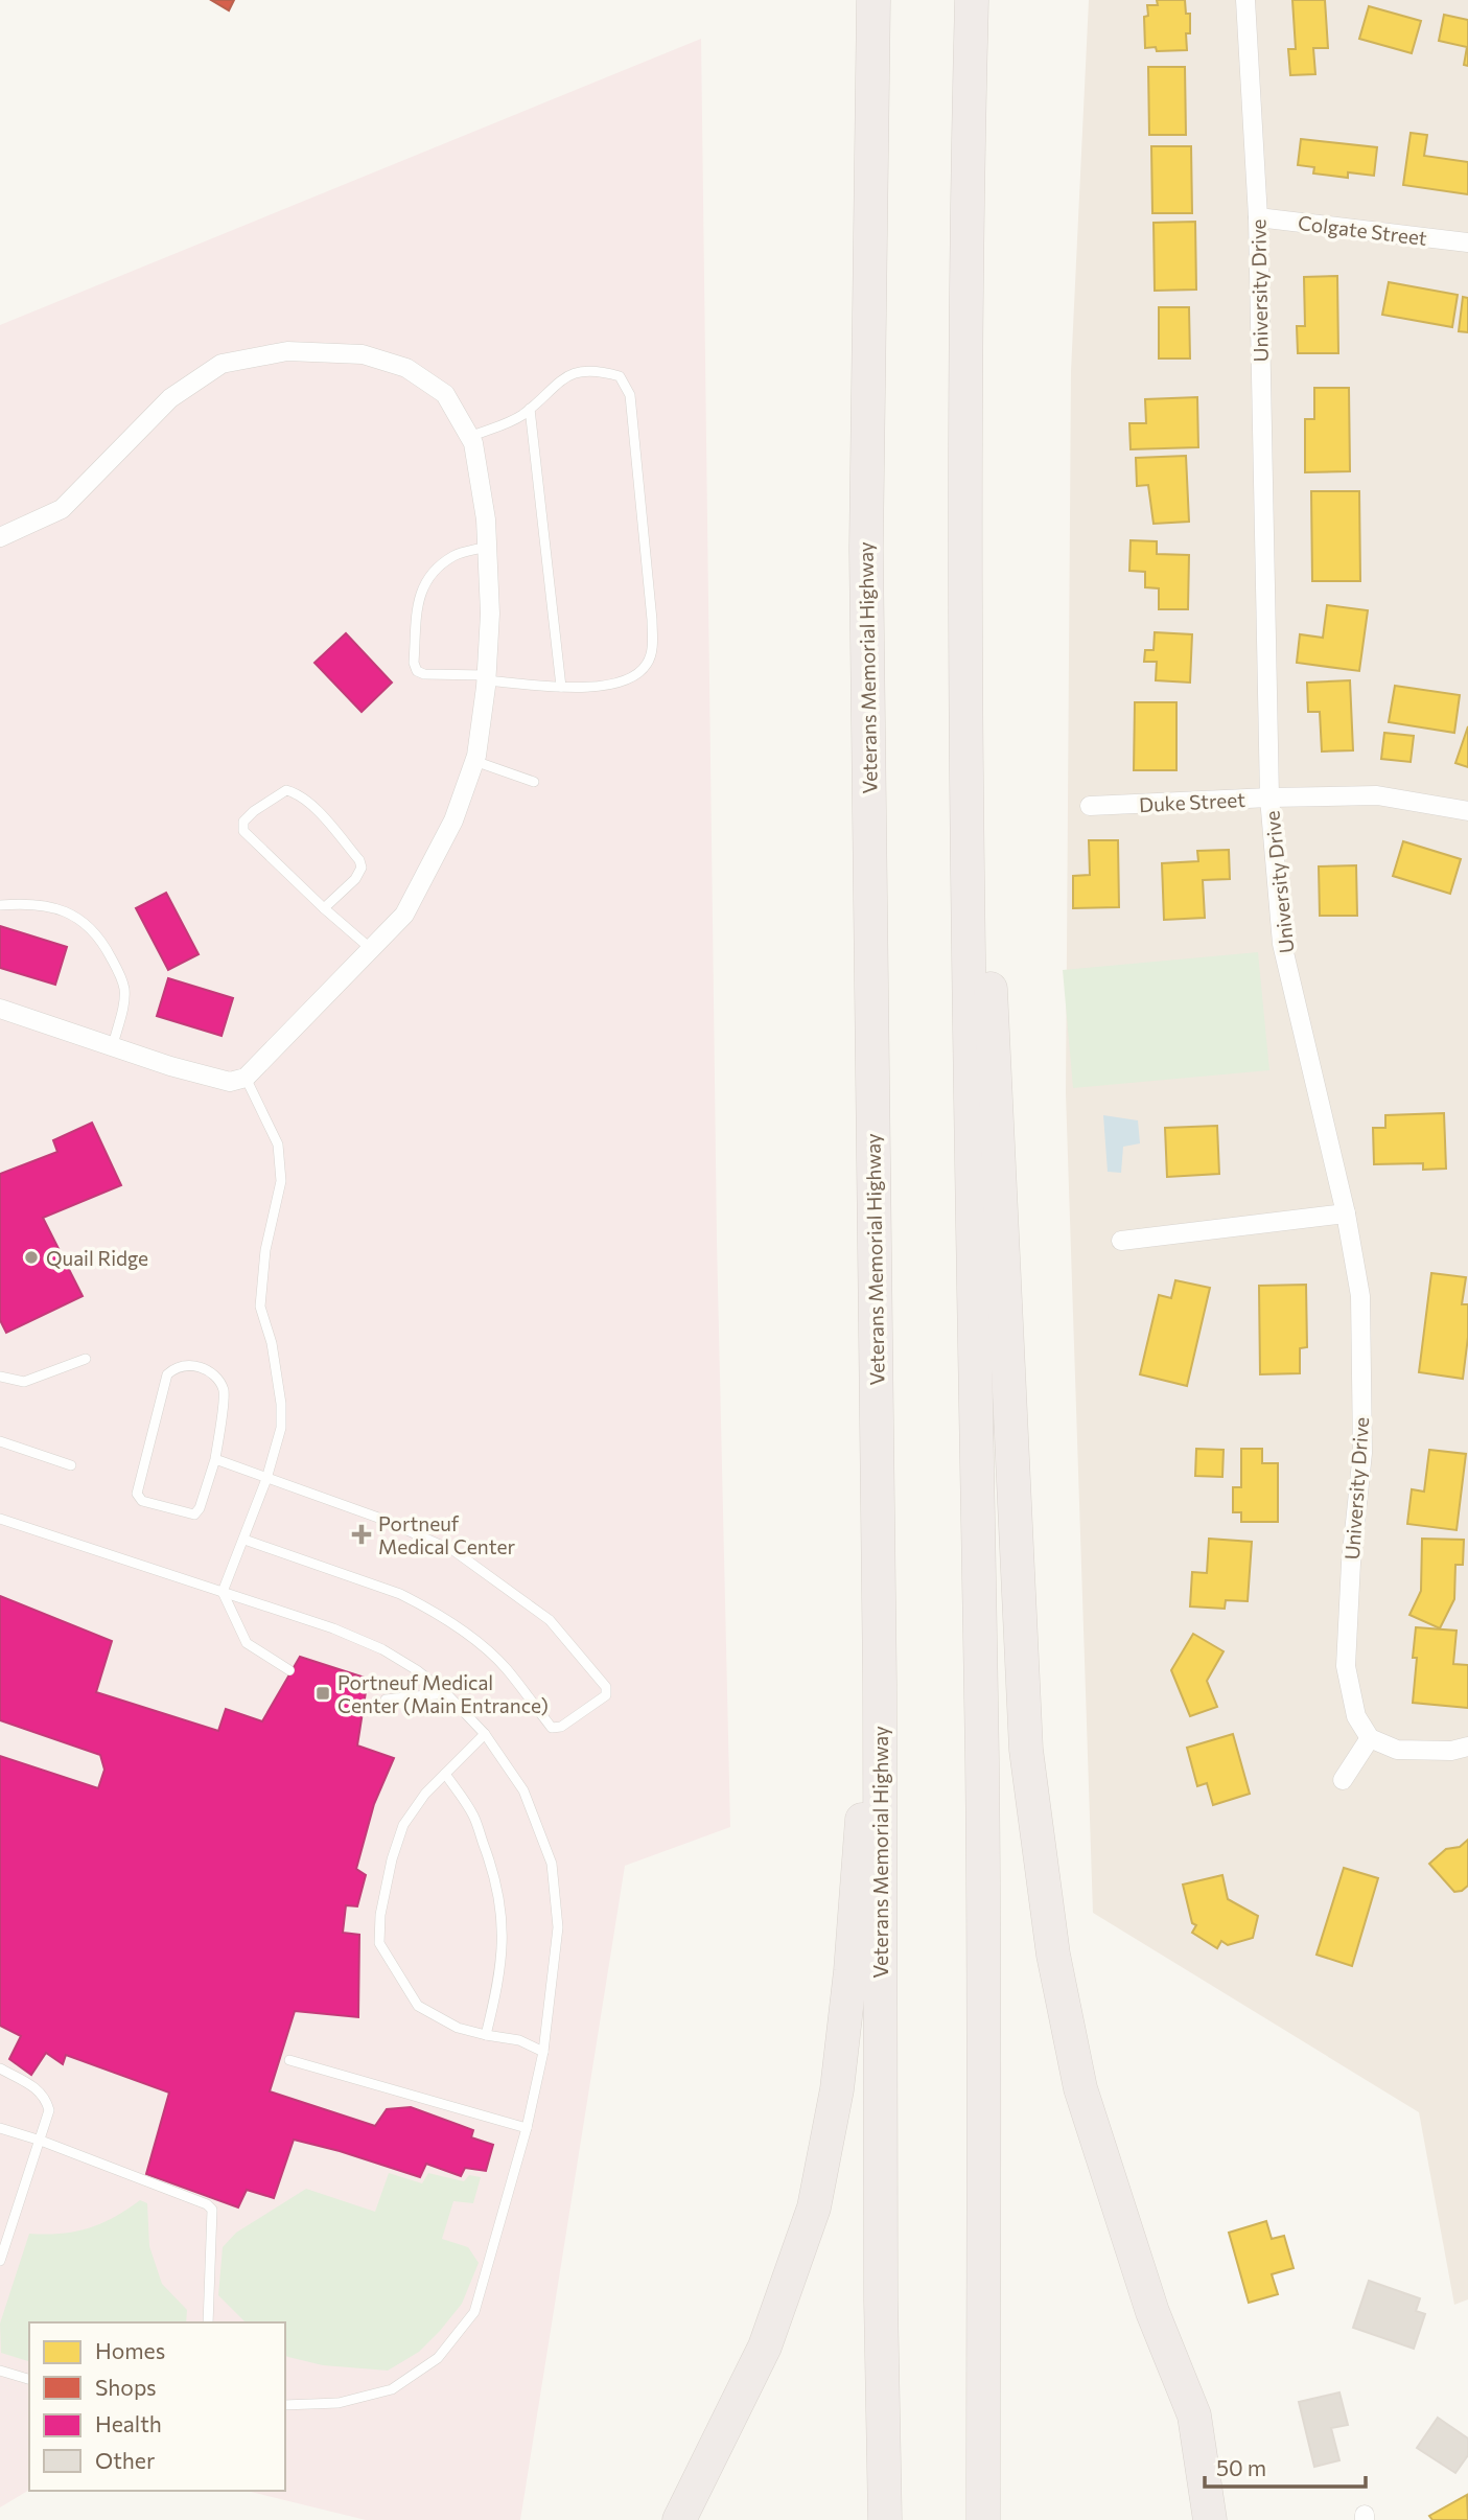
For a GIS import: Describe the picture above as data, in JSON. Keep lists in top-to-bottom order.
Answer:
{
  "streets": {
    "highway": ["Veterans Memorial Highway"],
    "street": ["Colgate Street", "University Drive", "Duke Street"]
  },
  "crossings": [
    ["Colgate Street", "University Drive"],
    ["University Drive", "Duke Street"]
  ],
  "places": {
    "other": ["Quail Ridge"],
    "health": ["Portneuf Medical Center"],
    "transit": ["Portneuf Medical Center (Main Entrance)"]
  },
  "legend": [
    "Homes",
    "Shops",
    "Health",
    "Other"
  ],
  "scale_bar": "50 m"
}
